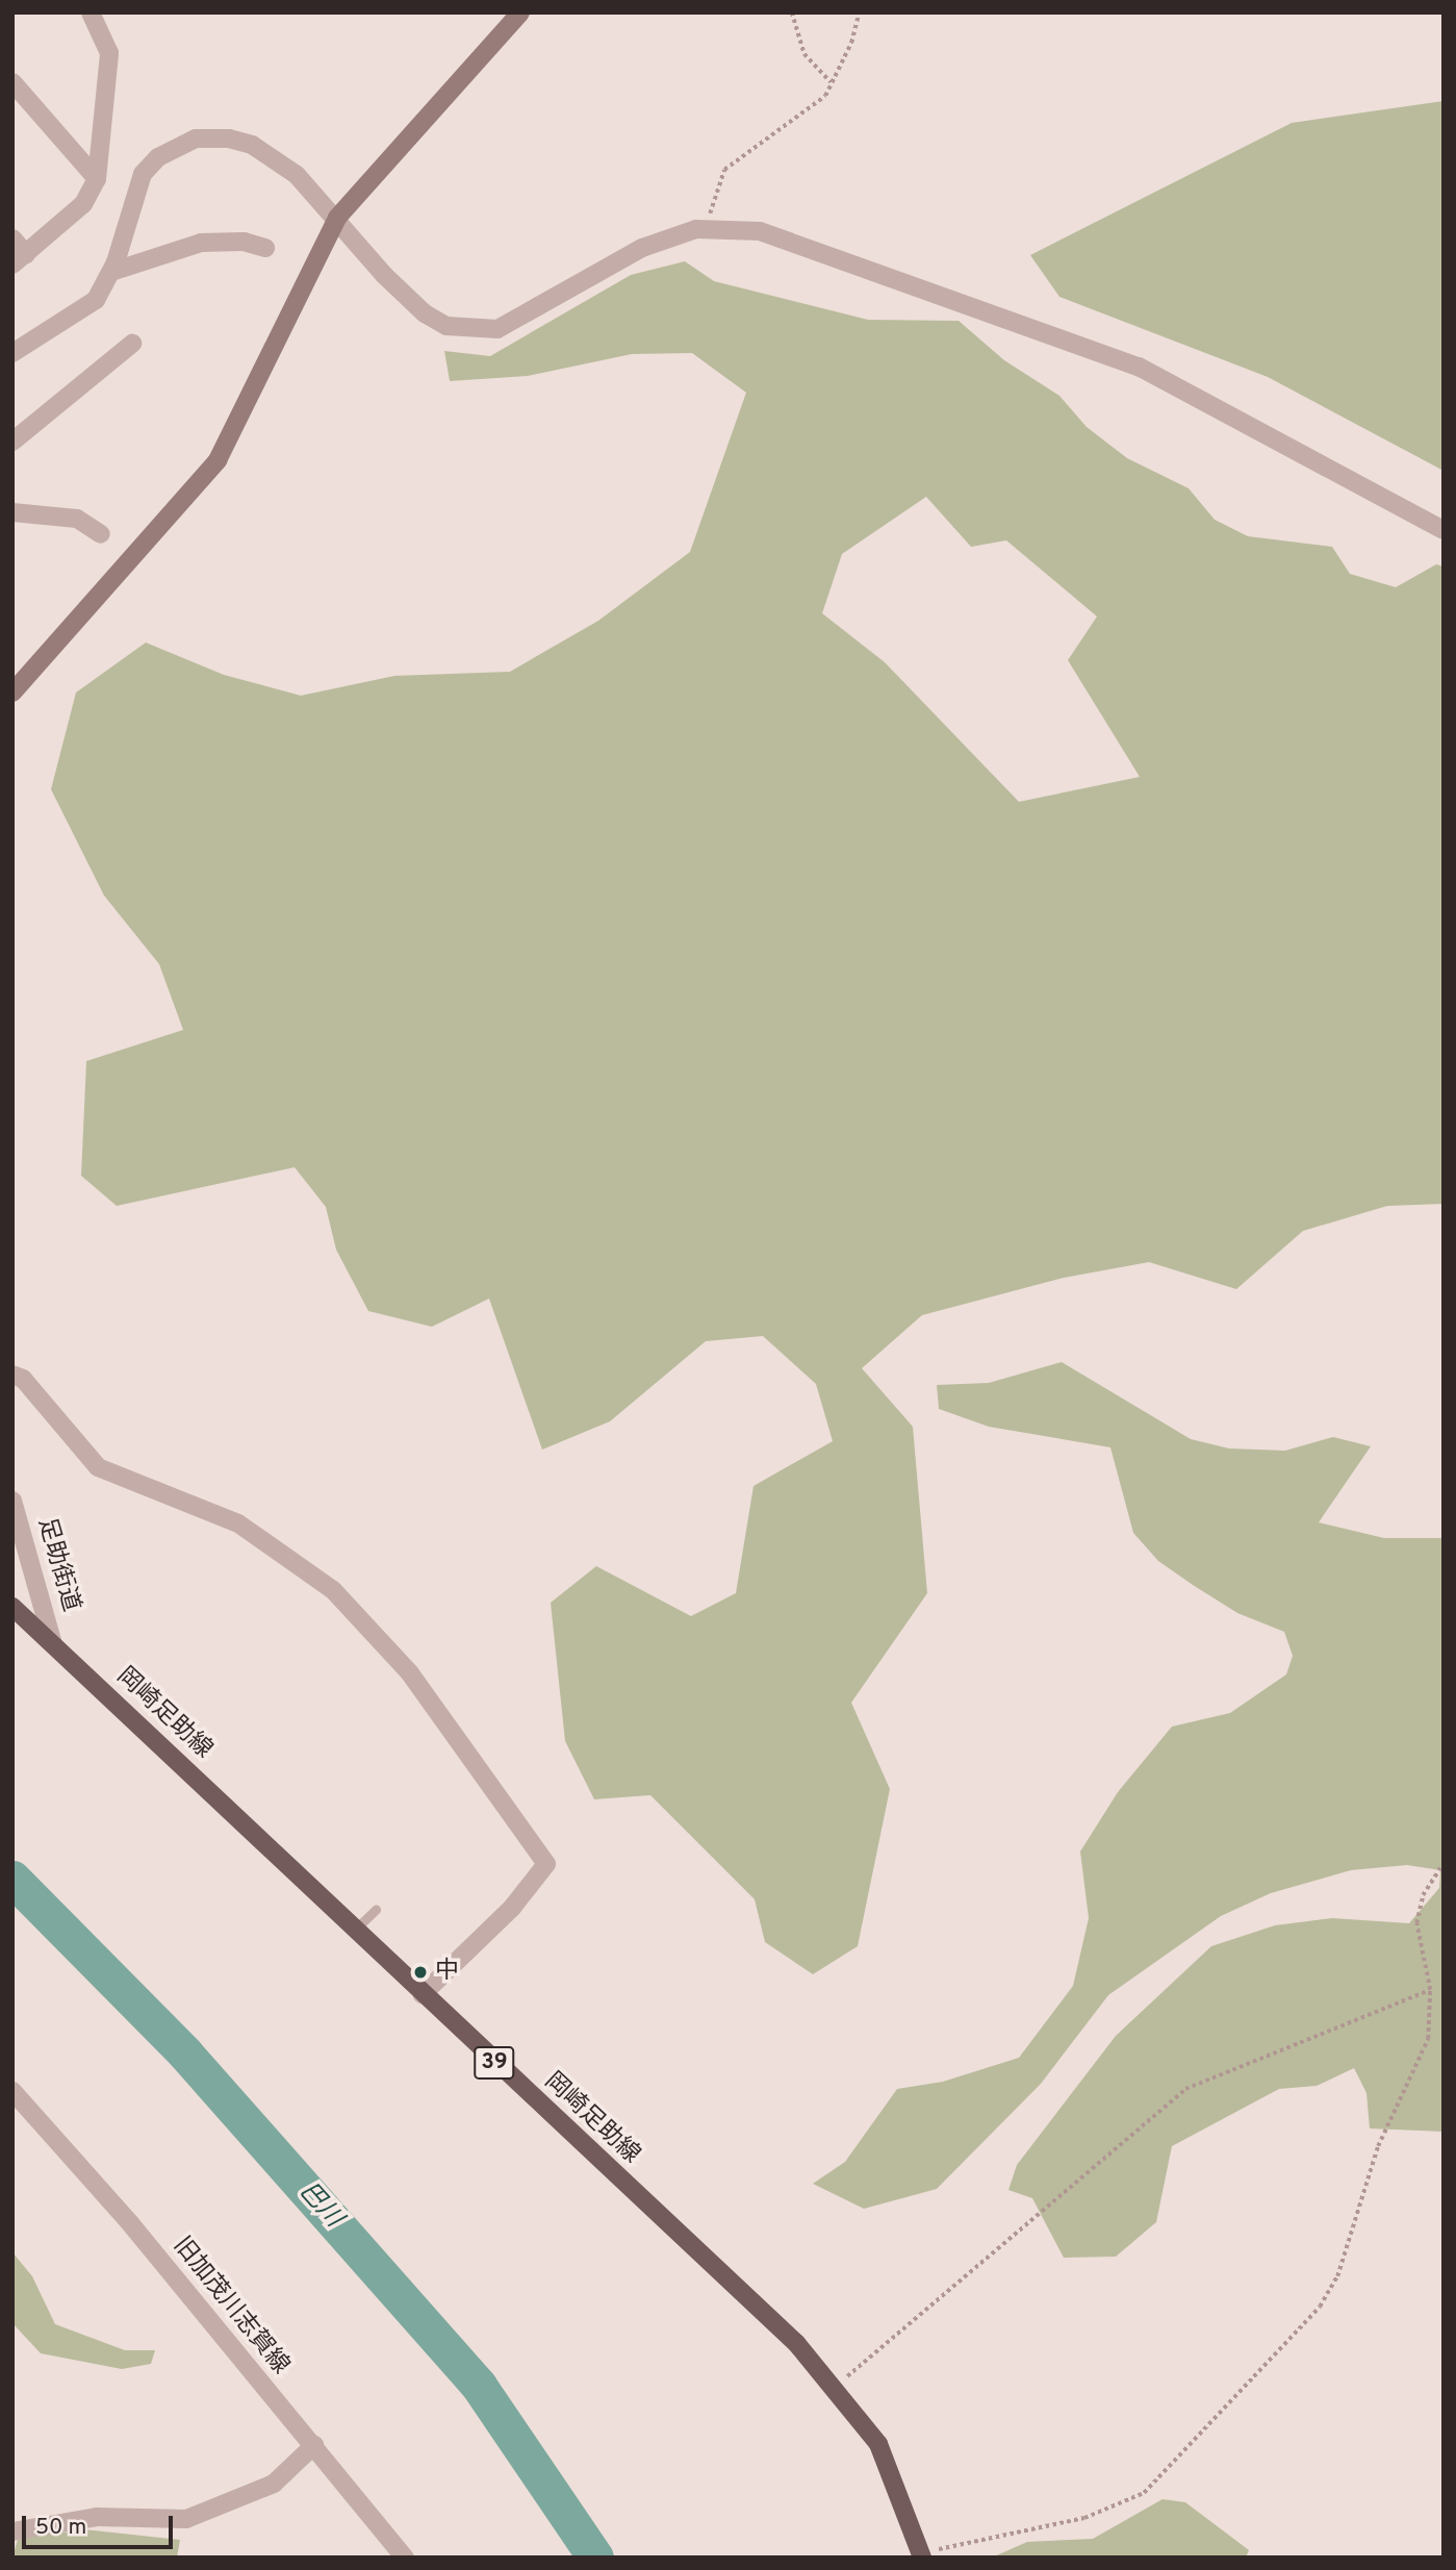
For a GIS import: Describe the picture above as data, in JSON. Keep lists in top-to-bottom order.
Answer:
{
  "streets": {
    "main road": ["岡崎足助線", "39"],
    "street": ["足助街道", "旧加茂川志賀線"]
  },
  "crossings": [
    ["足助街道", "岡崎足助線"]
  ],
  "water": ["巴川"],
  "places": ["中"],
  "scale_bar": "50 m"
}
